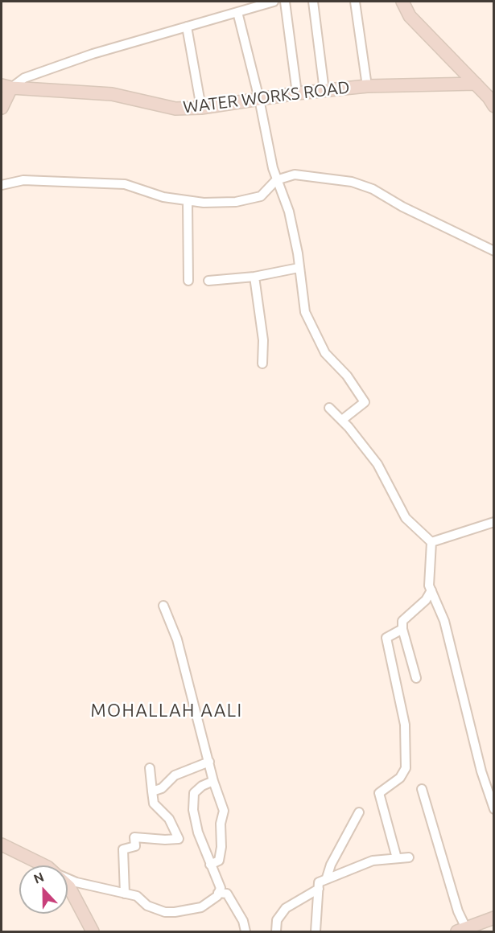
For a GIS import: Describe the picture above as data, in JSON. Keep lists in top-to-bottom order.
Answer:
{
  "streets": {
    "street": ["WATER WORKS ROAD"]
  },
  "districts": ["MOHALLAH AALI"],
  "north": "top"
}
